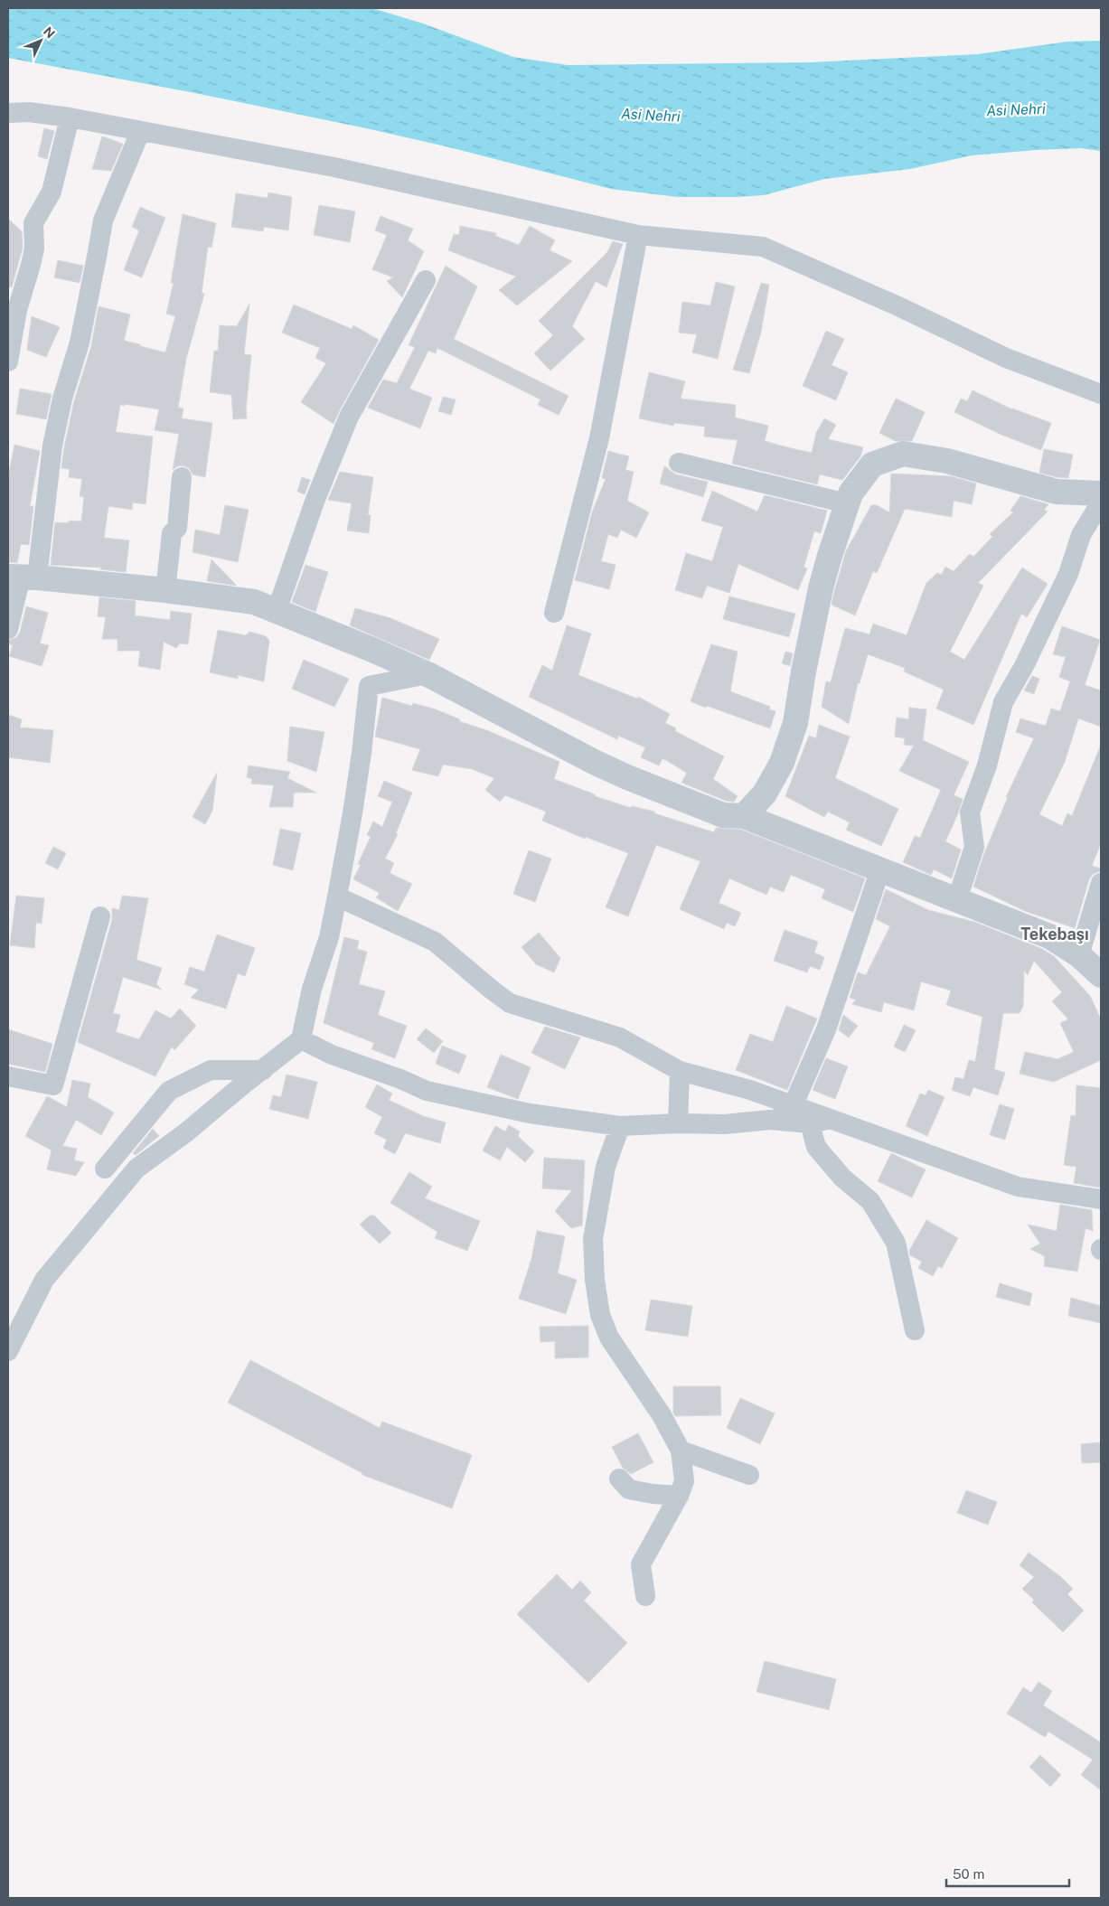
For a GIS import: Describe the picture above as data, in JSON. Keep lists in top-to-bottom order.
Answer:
{
  "districts": ["Tekebaşı"],
  "water": ["Asi Nehri"],
  "scale_bar": "50 m",
  "north": "top right"
}
